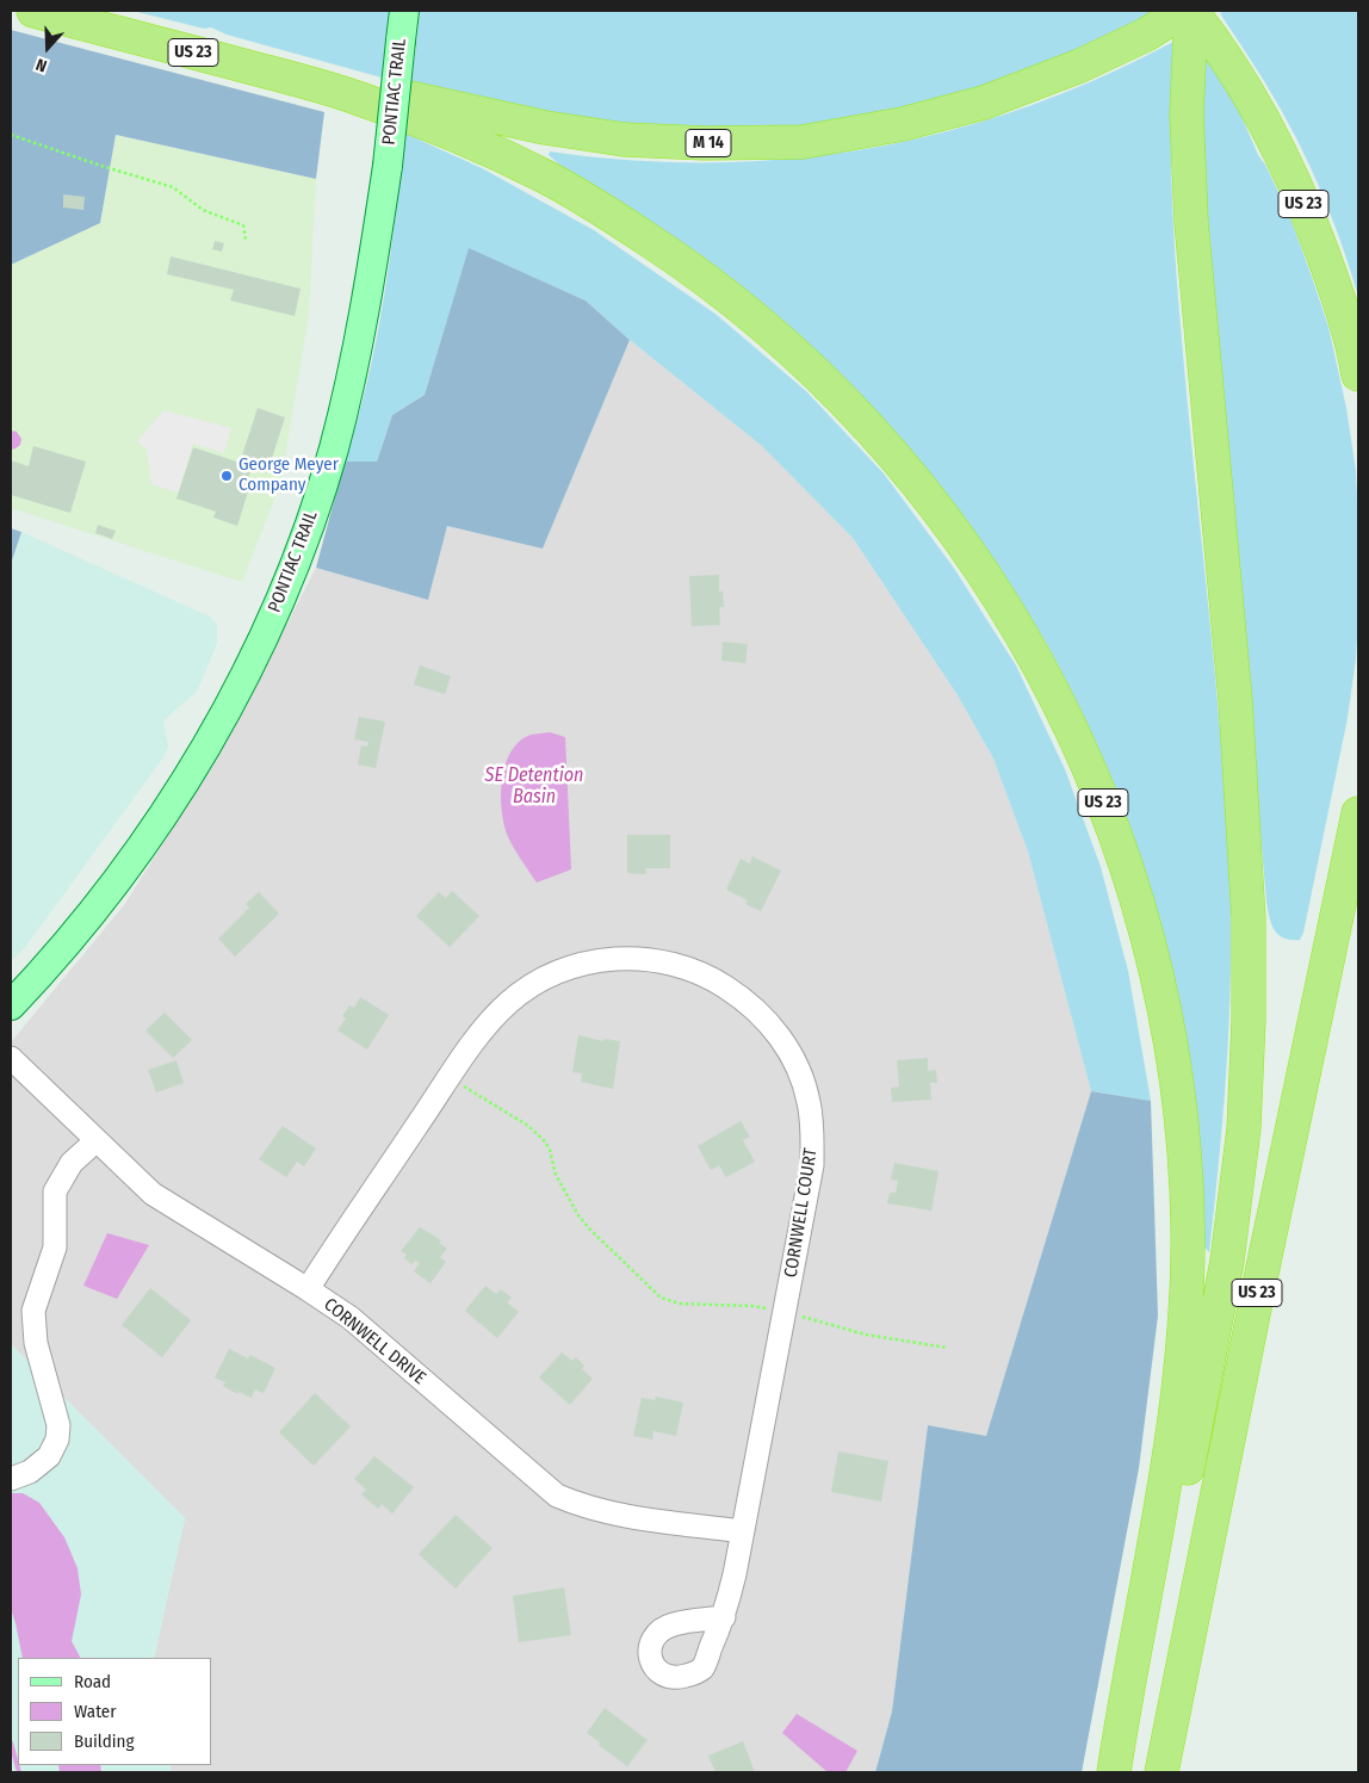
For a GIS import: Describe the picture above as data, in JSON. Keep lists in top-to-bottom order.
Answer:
{
  "streets": {
    "highway": ["US 23", "M 14"],
    "main road": ["PONTIAC TRAIL"],
    "street": ["CORNWELL COURT", "CORNWELL DRIVE"]
  },
  "crossings": [
    ["CORNWELL COURT", "CORNWELL DRIVE"]
  ],
  "water": ["SE Detention Basin"],
  "places": ["George Meyer Company"],
  "legend": ["Road", "Water", "Building"],
  "north": "bottom"
}
